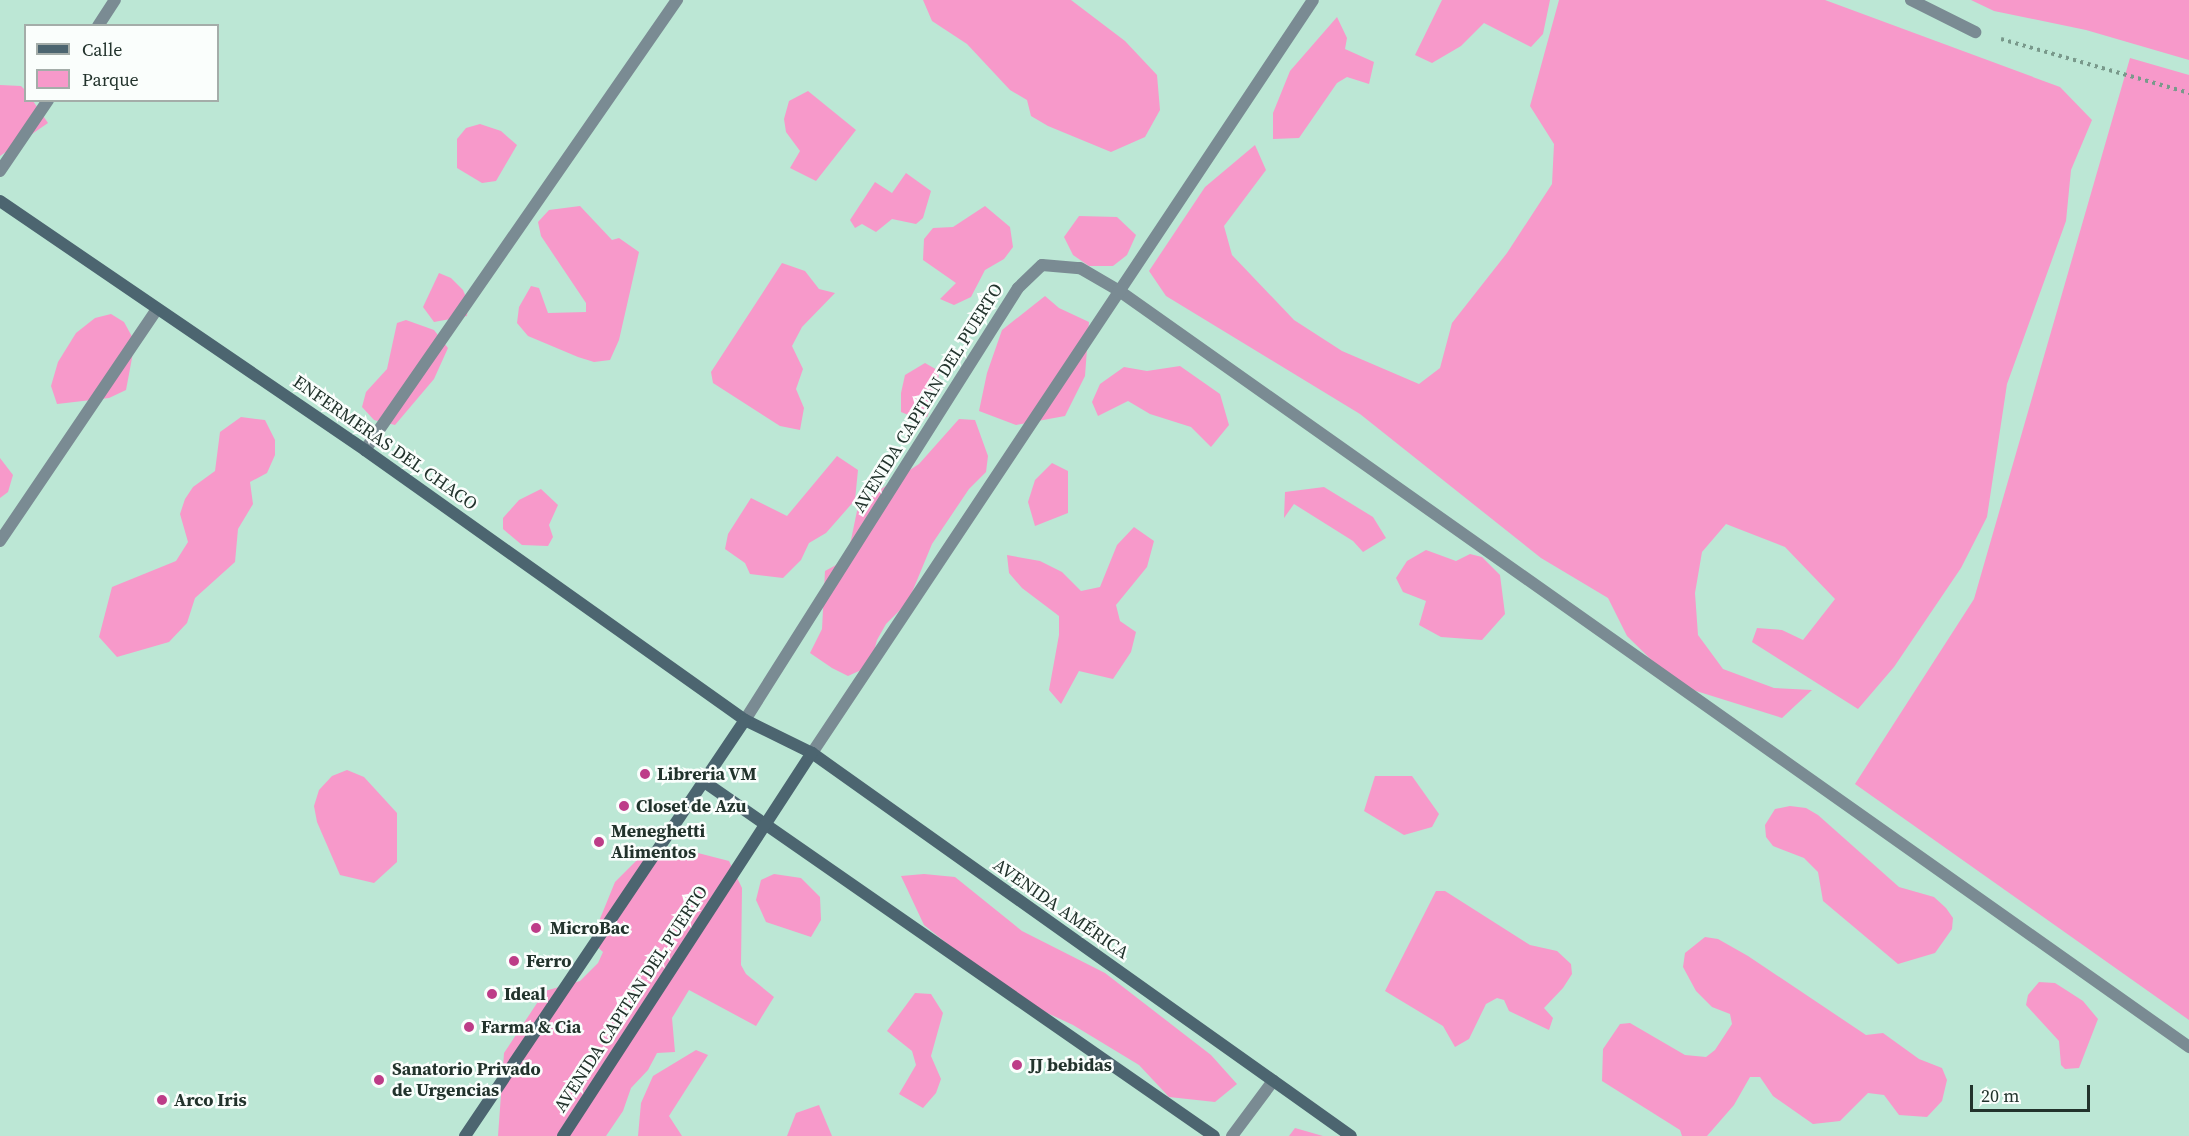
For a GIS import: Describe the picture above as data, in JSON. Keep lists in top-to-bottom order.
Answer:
{
  "streets": {
    "main road": ["AVENIDA CAPITAN DEL PUERTO", "ENFERMERAS DEL CHACO", "AVENIDA AMÉRICA"]
  },
  "crossings": [
    ["AVENIDA CAPITAN DEL PUERTO", "ENFERMERAS DEL CHACO"],
    ["AVENIDA CAPITAN DEL PUERTO", "AVENIDA AMÉRICA"],
    ["ENFERMERAS DEL CHACO", "AVENIDA AMÉRICA"]
  ],
  "places": [
    "Libreria VM",
    "Closet de Azu",
    "Meneghetti Alimentos",
    "MicroBac",
    "Ferro",
    "Ideal",
    "Farma & Cia",
    "JJ bebidas",
    "Sanatorio Privado de Urgencias",
    "Arco Iris"
  ],
  "legend": ["Calle", "Parque"],
  "scale_bar": "20 m"
}
